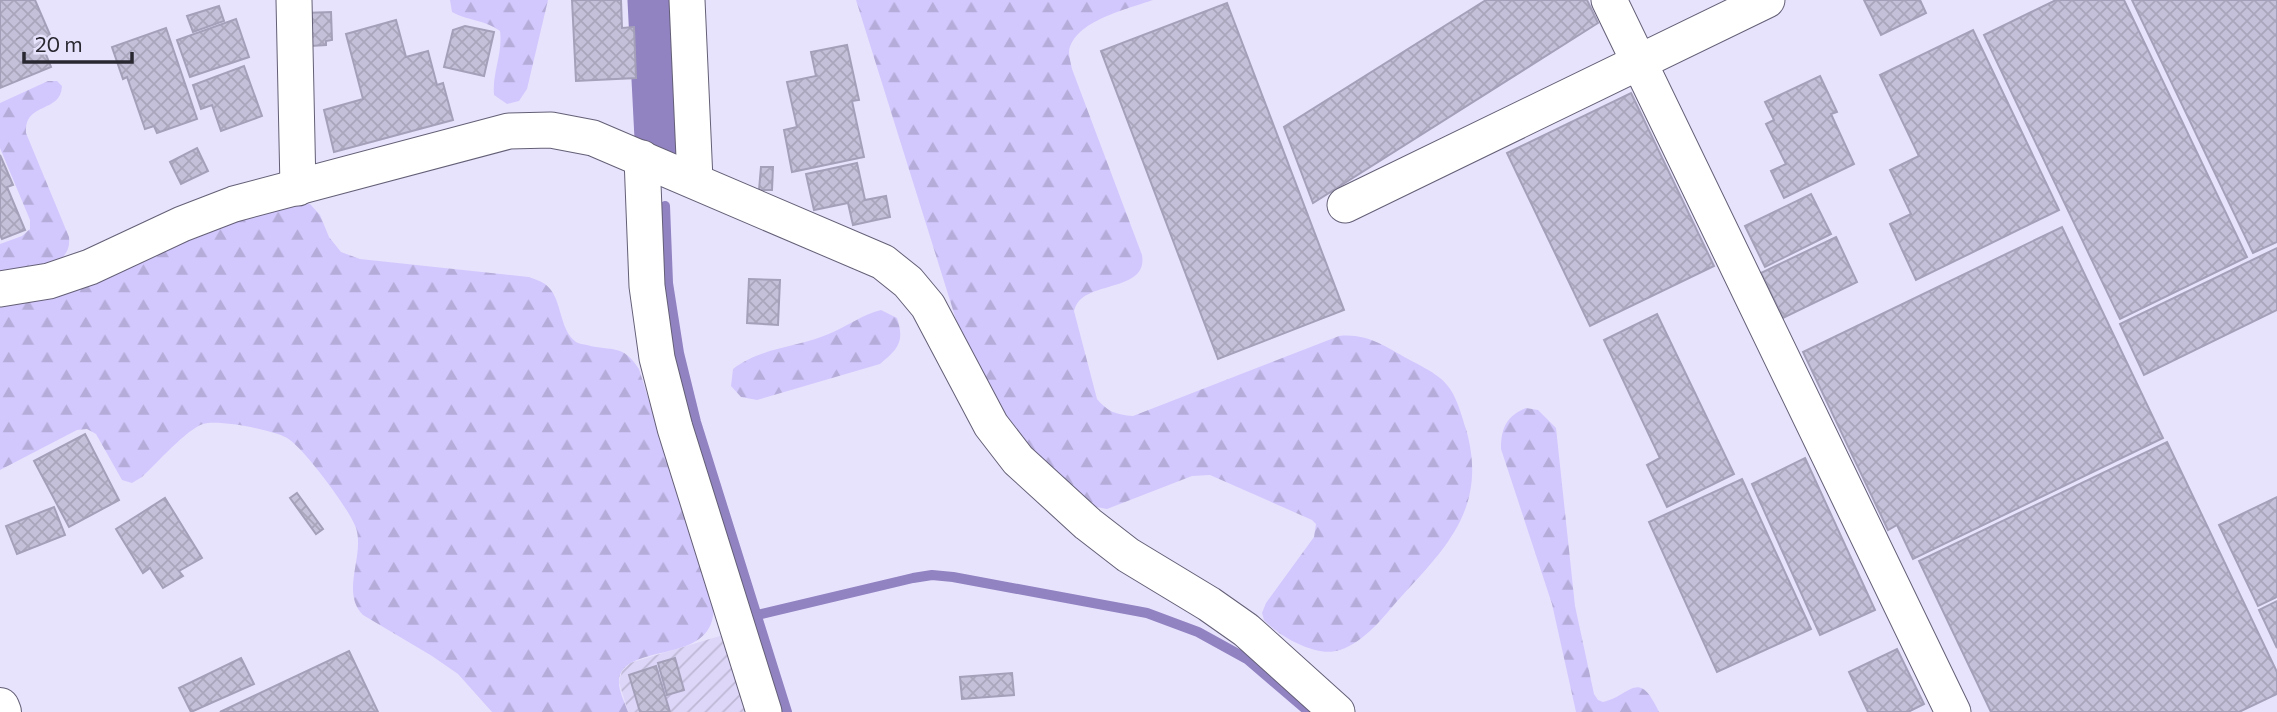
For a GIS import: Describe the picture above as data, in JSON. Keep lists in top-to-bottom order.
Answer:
{
  "scale_bar": "20 m"
}
